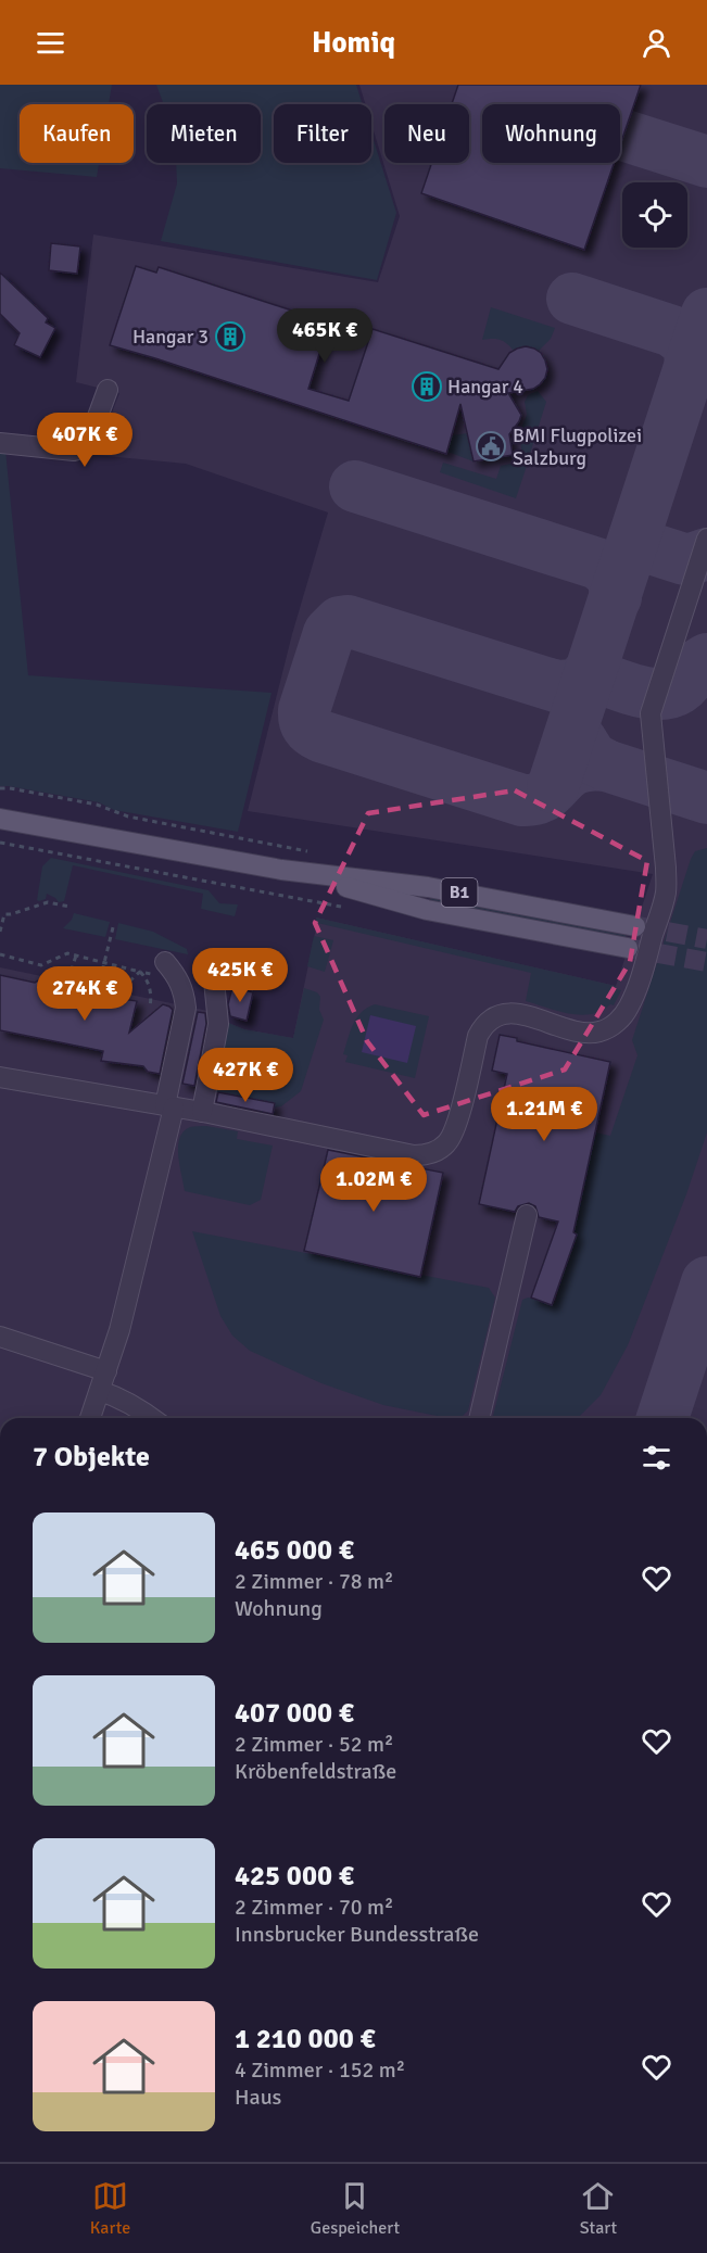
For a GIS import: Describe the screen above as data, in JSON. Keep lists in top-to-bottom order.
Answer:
{
  "streets": {
    "main road": ["B1"]
  },
  "places": {
    "building": ["Hangar 3", "Hangar 4"],
    "public building": ["BMI Flugpolizei Salzburg"]
  },
  "page": {
    "header": "Homiq",
    "chip": [
      "Kaufen",
      "Mieten",
      "Filter",
      "Neu",
      "Wohnung"
    ],
    "price": [
      "465K €",
      "407K €",
      "425K €",
      "274K €",
      "427K €",
      "1.21M €",
      "1.02M €"
    ],
    "heading": "7 Objekte",
    "list": [
      {
        "name": "465 000 €",
        "note": "2 Zimmer · 78 m² · Wohnung"
      },
      {
        "name": "407 000 €",
        "note": "2 Zimmer · 52 m² · Kröbenfeldstraße"
      },
      {
        "name": "425 000 €",
        "note": "2 Zimmer · 70 m² · Innsbrucker Bundesstraße"
      },
      {
        "name": "1 210 000 €",
        "note": "4 Zimmer · 152 m² · Haus"
      }
    ],
    "tabs": ["Karte", "Gespeichert", "Start"]
  }
}
